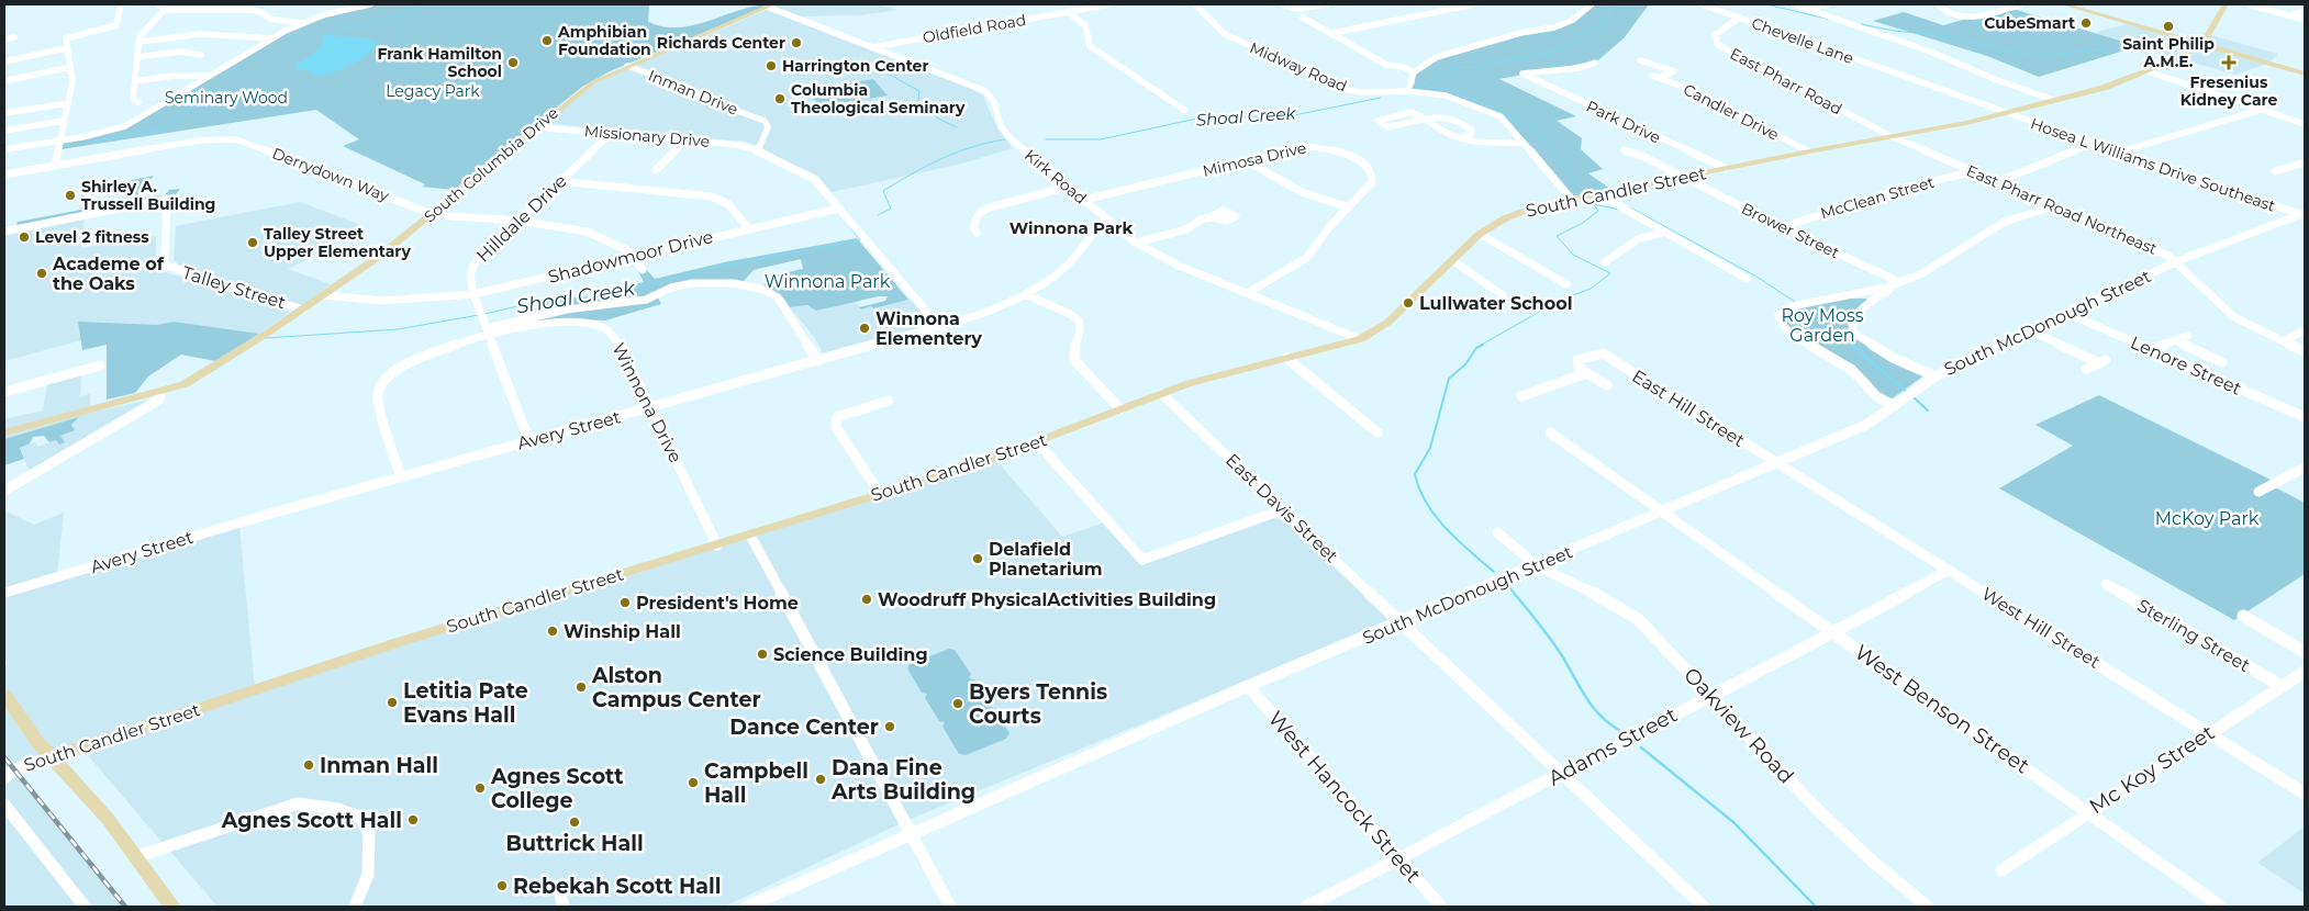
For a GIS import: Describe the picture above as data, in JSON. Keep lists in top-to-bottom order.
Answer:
{
  "streets": {
    "main road": ["South Columbia Drive", "South Candler Street"],
    "street": [
      "Oldfield Road",
      "Chevelle Lane",
      "Midway Road",
      "East Pharr Road",
      "Inman Drive",
      "Candler Drive",
      "Park Drive",
      "Missionary Drive",
      "Mimosa Drive",
      "Hosea L Williams Drive Southeast",
      "Derrydown Way",
      "Kirk Road",
      "McClean Street",
      "East Pharr Road Northeast",
      "Hilldale Drive",
      "Brower Street",
      "Shadowmoor Drive",
      "Talley Street",
      "South McDonough Street",
      "Lenore Street",
      "Winnona Drive",
      "East Hill Street",
      "Avery Street",
      "East Davis Street",
      "West Hill Street",
      "Sterling Street",
      "West Benson Street",
      "Oakview Road",
      "Adams Street",
      "Mc Koy Street",
      "West Hancock Street"
    ]
  },
  "crossings": [
    ["Oldfield Road", "Kirk Road"],
    ["Chevelle Lane", "East Pharr Road"],
    ["Chevelle Lane", "Hosea L Williams Drive Southeast"],
    ["Chevelle Lane", "South Candler Street"],
    ["Midway Road", "South Candler Street"],
    ["East Pharr Road", "South Candler Street"],
    ["East Pharr Road", "East Pharr Road Northeast"],
    ["Inman Drive", "Missionary Drive"],
    ["Inman Drive", "South Columbia Drive"],
    ["Candler Drive", "South Candler Street"],
    ["Park Drive", "South Candler Street"],
    ["Missionary Drive", "South Columbia Drive"],
    ["Missionary Drive", "Hilldale Drive"],
    ["Mimosa Drive", "Kirk Road"],
    ["South Columbia Drive", "Derrydown Way"],
    ["South Columbia Drive", "Kirk Road"],
    ["South Columbia Drive", "Shadowmoor Drive"],
    ["South Columbia Drive", "Talley Street"],
    ["Hosea L Williams Drive Southeast", "South Candler Street"],
    ["Hosea L Williams Drive Southeast", "South McDonough Street"],
    ["Derrydown Way", "Hilldale Drive"],
    ["Derrydown Way", "Shadowmoor Drive"],
    ["Kirk Road", "South Candler Street"],
    ["Kirk Road", "Avery Street"],
    ["South Candler Street", "East Pharr Road Northeast"],
    ["South Candler Street", "Brower Street"],
    ["South Candler Street", "Winnona Drive"],
    ["South Candler Street", "East Davis Street"],
    ["McClean Street", "East Pharr Road Northeast"],
    ["McClean Street", "Brower Street"],
    ["East Pharr Road Northeast", "South McDonough Street"],
    ["Hilldale Drive", "Shadowmoor Drive"],
    ["Hilldale Drive", "Winnona Drive"],
    ["Hilldale Drive", "Avery Street"],
    ["South McDonough Street", "Lenore Street"],
    ["South McDonough Street", "East Hill Street"],
    ["South McDonough Street", "East Davis Street"],
    ["South McDonough Street", "West Hill Street"],
    ["South McDonough Street", "West Benson Street"],
    ["South McDonough Street", "Oakview Road"],
    ["South McDonough Street", "West Hancock Street"],
    ["Winnona Drive", "Avery Street"],
    ["East Hill Street", "West Hill Street"],
    ["East Davis Street", "Adams Street"],
    ["West Hill Street", "Adams Street"],
    ["West Hill Street", "Mc Koy Street"],
    ["Sterling Street", "Mc Koy Street"],
    ["West Benson Street", "Adams Street"],
    ["West Benson Street", "Mc Koy Street"],
    ["Oakview Road", "Adams Street"],
    ["Adams Street", "West Hancock Street"]
  ],
  "districts": ["Winnona Park"],
  "water": ["Shoal Creek"],
  "parks": [
    "Legacy Park",
    "Seminary Wood",
    "Winnona Park",
    "Roy Moss Garden",
    "McKoy Park"
  ],
  "places": {
    "other": [
      "CubeSmart",
      "Saint Philip A.M.E.",
      "Amphibian Foundation",
      "Richards Center",
      "Frank Hamilton School",
      "Harrington Center",
      "Columbia Theological Seminary",
      "Shirley A. Trussell Building",
      "Level 2 fitness",
      "Talley Street Upper Elementary",
      "Academe of the Oaks",
      "Lullwater School",
      "Winnona Elementery",
      "Delafield Planetarium",
      "Woodruff PhysicalActivities Building",
      "President's Home",
      "Winship Hall",
      "Science Building",
      "Alston Campus Center",
      "Letitia Pate Evans Hall",
      "Byers Tennis Courts",
      "Dance Center",
      "Inman Hall",
      "Dana Fine Arts Building",
      "Campbell Hall",
      "Agnes Scott College",
      "Agnes Scott Hall",
      "Buttrick Hall",
      "Rebekah Scott Hall"
    ],
    "health": ["Fresenius Kidney Care"]
  }
}
